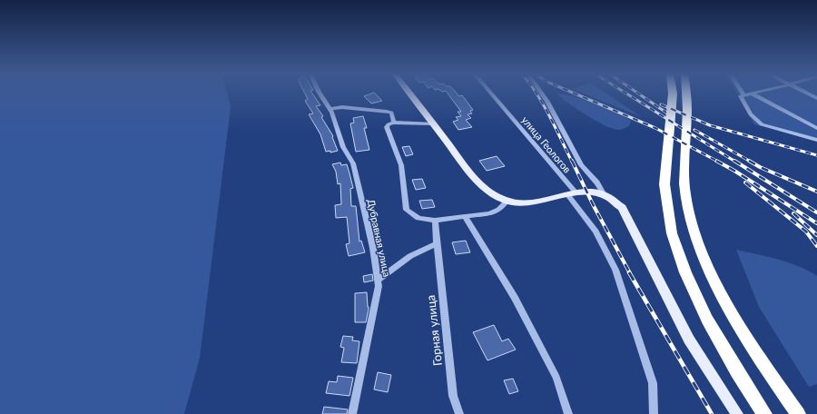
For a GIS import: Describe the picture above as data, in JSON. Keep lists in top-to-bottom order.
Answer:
{
  "streets": {
    "street": ["улица Геологов", "Дубравная улица", "Горная улица"]
  }
}
